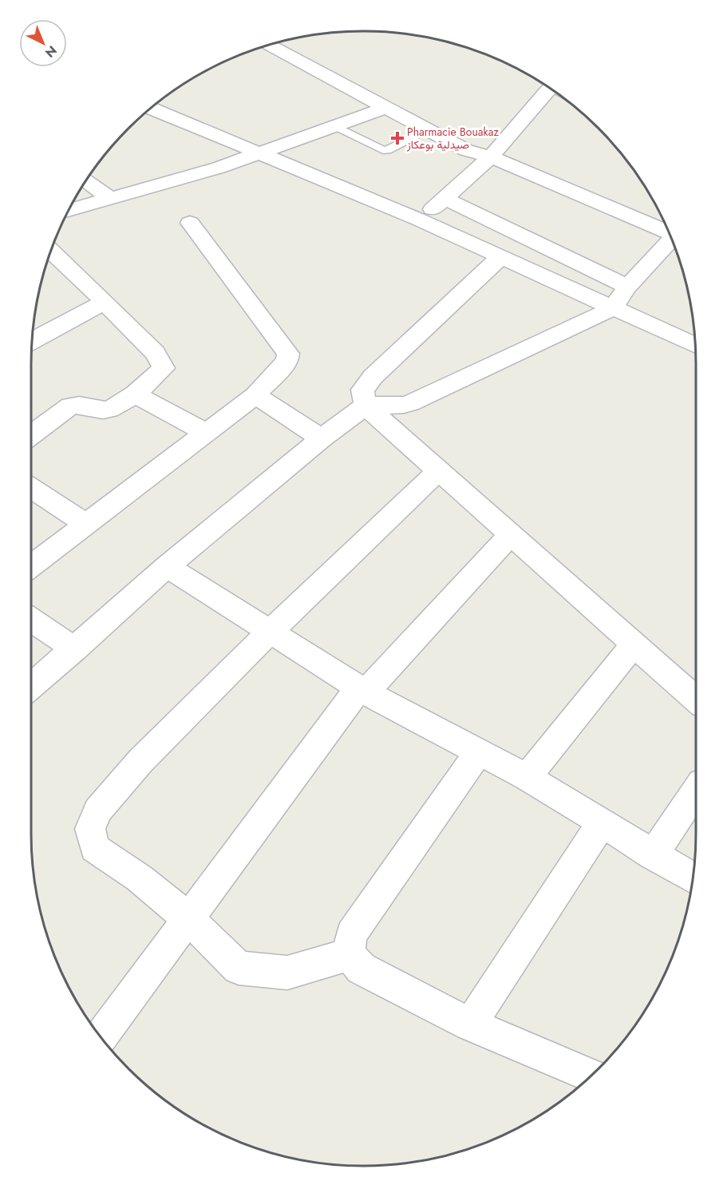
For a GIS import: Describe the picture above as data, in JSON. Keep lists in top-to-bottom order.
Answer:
{
  "places": {
    "health": ["Pharmacie Bouakaz صيدلية بوعكاز"]
  },
  "north": "bottom right"
}
